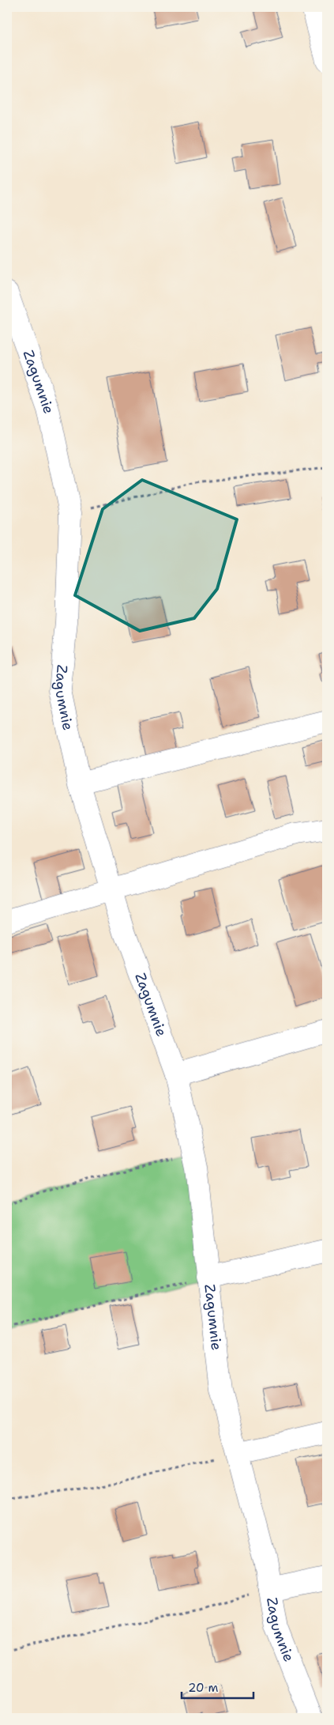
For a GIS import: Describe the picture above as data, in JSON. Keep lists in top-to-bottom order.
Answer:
{
  "streets": {
    "street": ["Zagumnie"]
  },
  "scale_bar": "20 m"
}
